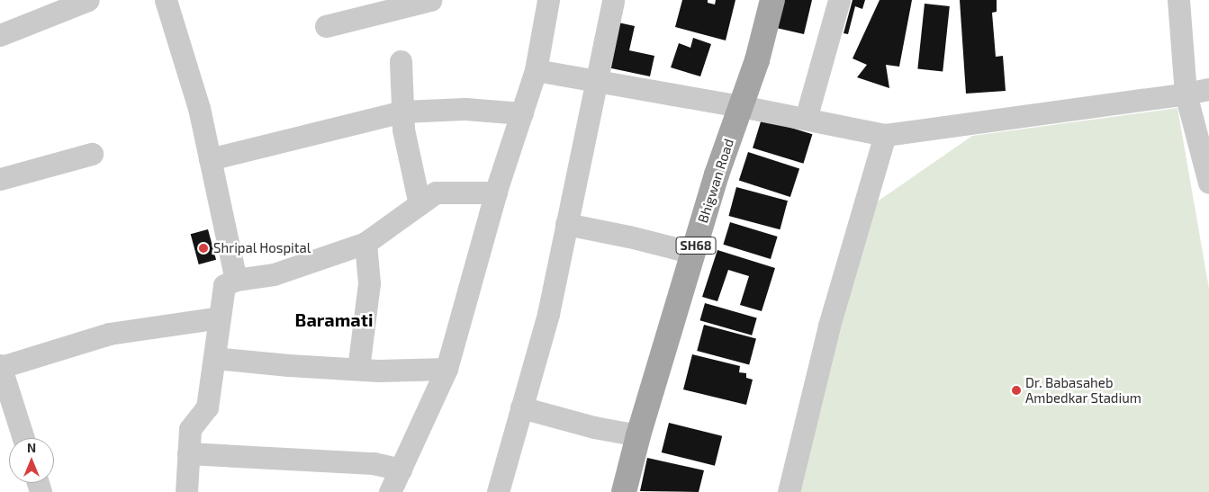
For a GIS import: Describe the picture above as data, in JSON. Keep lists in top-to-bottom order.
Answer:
{
  "streets": {
    "main road": ["Bhigwan Road", "SH68"]
  },
  "districts": ["Baramati"],
  "places": ["Shripal Hospital", "Dr. Babasaheb Ambedkar Stadium"],
  "north": "top"
}
